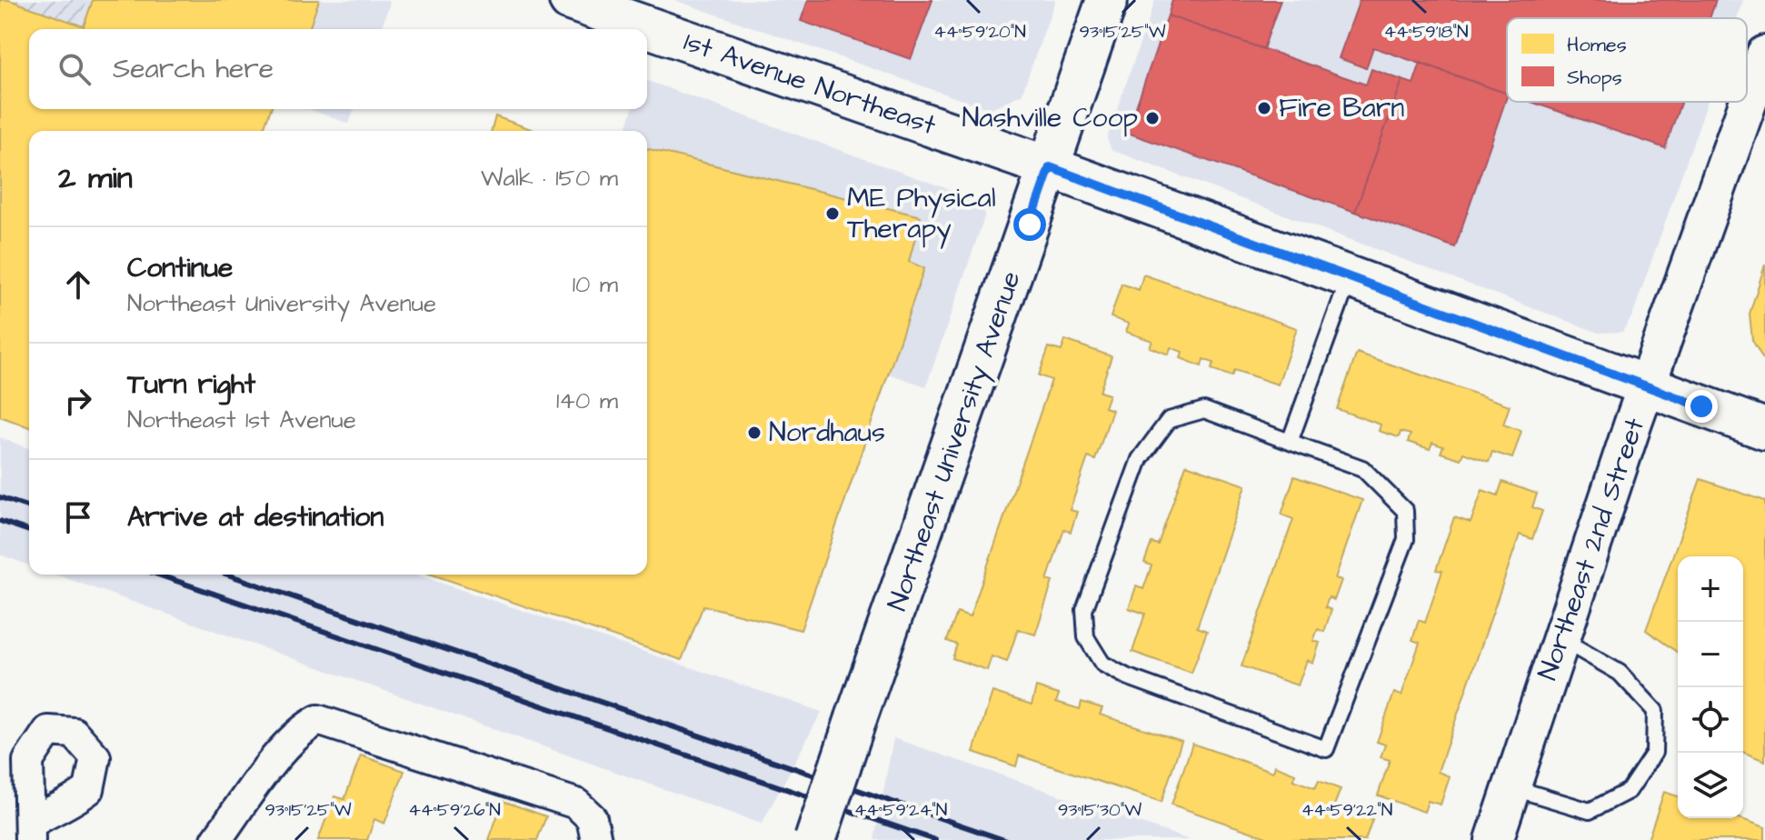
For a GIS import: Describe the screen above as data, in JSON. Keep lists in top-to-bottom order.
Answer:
{
  "streets": {
    "main road": ["1st Avenue Northeast", "Northeast University Avenue"],
    "street": ["Northeast 2nd Street"]
  },
  "crossings": [
    ["1st Avenue Northeast", "Northeast University Avenue"],
    ["1st Avenue Northeast", "Northeast 2nd Street"]
  ],
  "places": [
    "Fire Barn",
    "Nashville Coop",
    "ME Physical Therapy",
    "Nordhaus"
  ],
  "legend": ["Homes", "Shops"],
  "page": {
    "search": "Search here",
    "heading": ["2 min", "Walk · 150 m"],
    "list": [
      ["Continue", "Northeast University Avenue", "10 m"],
      ["Turn right", "Northeast 1st Avenue", "140 m"],
      "Arrive at destination"
    ],
    "map_buttons": ["+", "−"]
  },
  "coordinates": [
    "44°59'20\"N",
    "93°15'25\"W",
    "44°59'18\"N",
    "44°59'26\"N",
    "44°59'24\"N",
    "93°15'30\"W",
    "44°59'22\"N"
  ]
}
